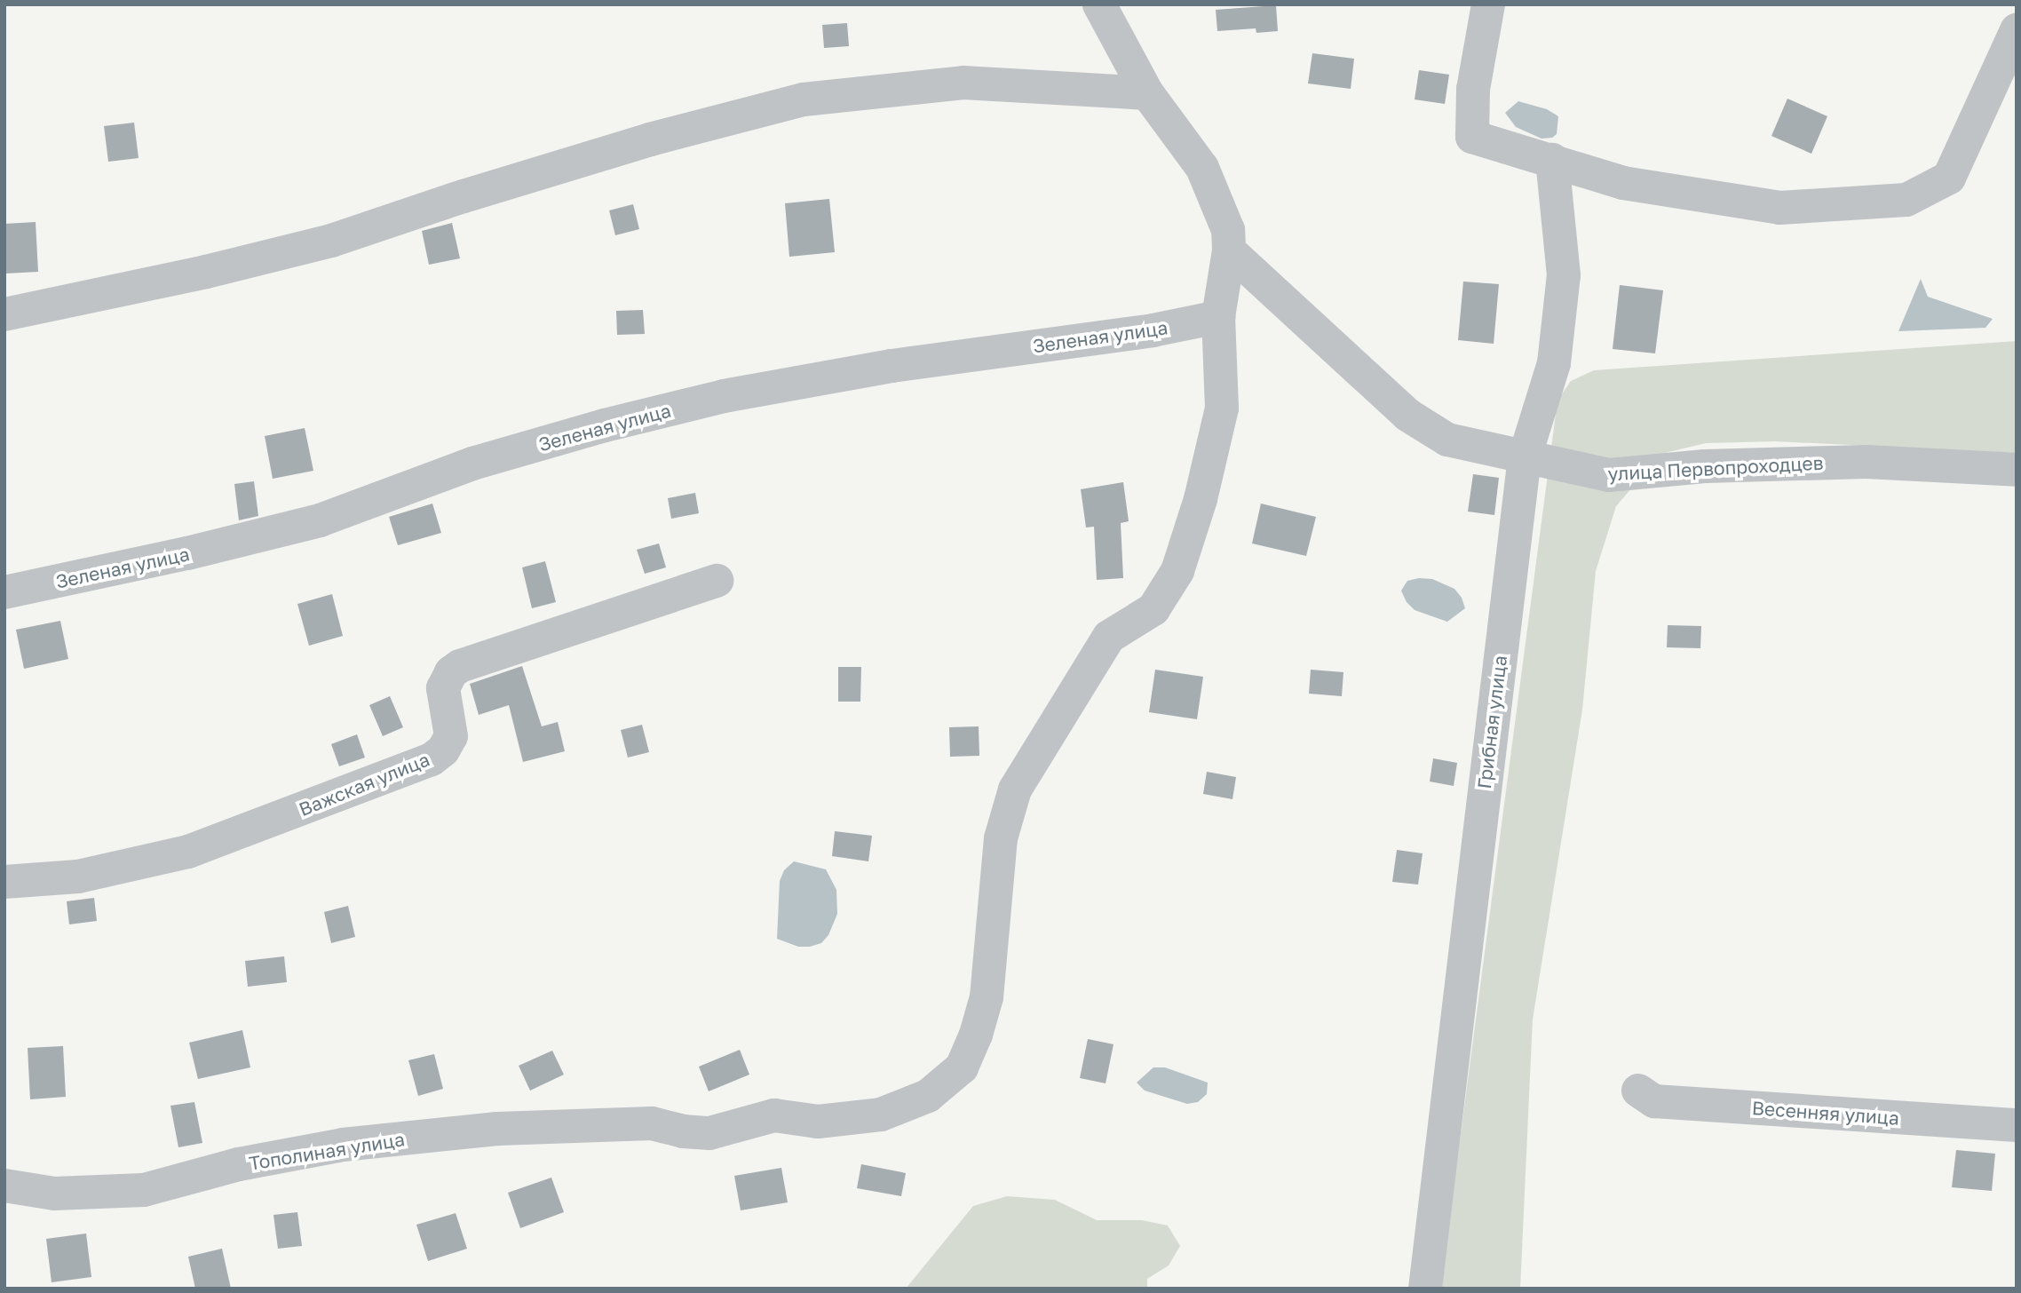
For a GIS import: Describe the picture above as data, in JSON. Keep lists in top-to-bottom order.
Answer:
{
  "streets": {
    "street": [
      "Зеленая улица",
      "улица Первопроходцев",
      "Грибная улица",
      "Важская улица",
      "Весенняя улица",
      "Тополиная улица"
    ]
  },
  "crossings": [
    ["Зеленая улица", "Тополиная улица"],
    ["улица Первопроходцев", "Грибная улица"],
    ["улица Первопроходцев", "Тополиная улица"]
  ]
}
